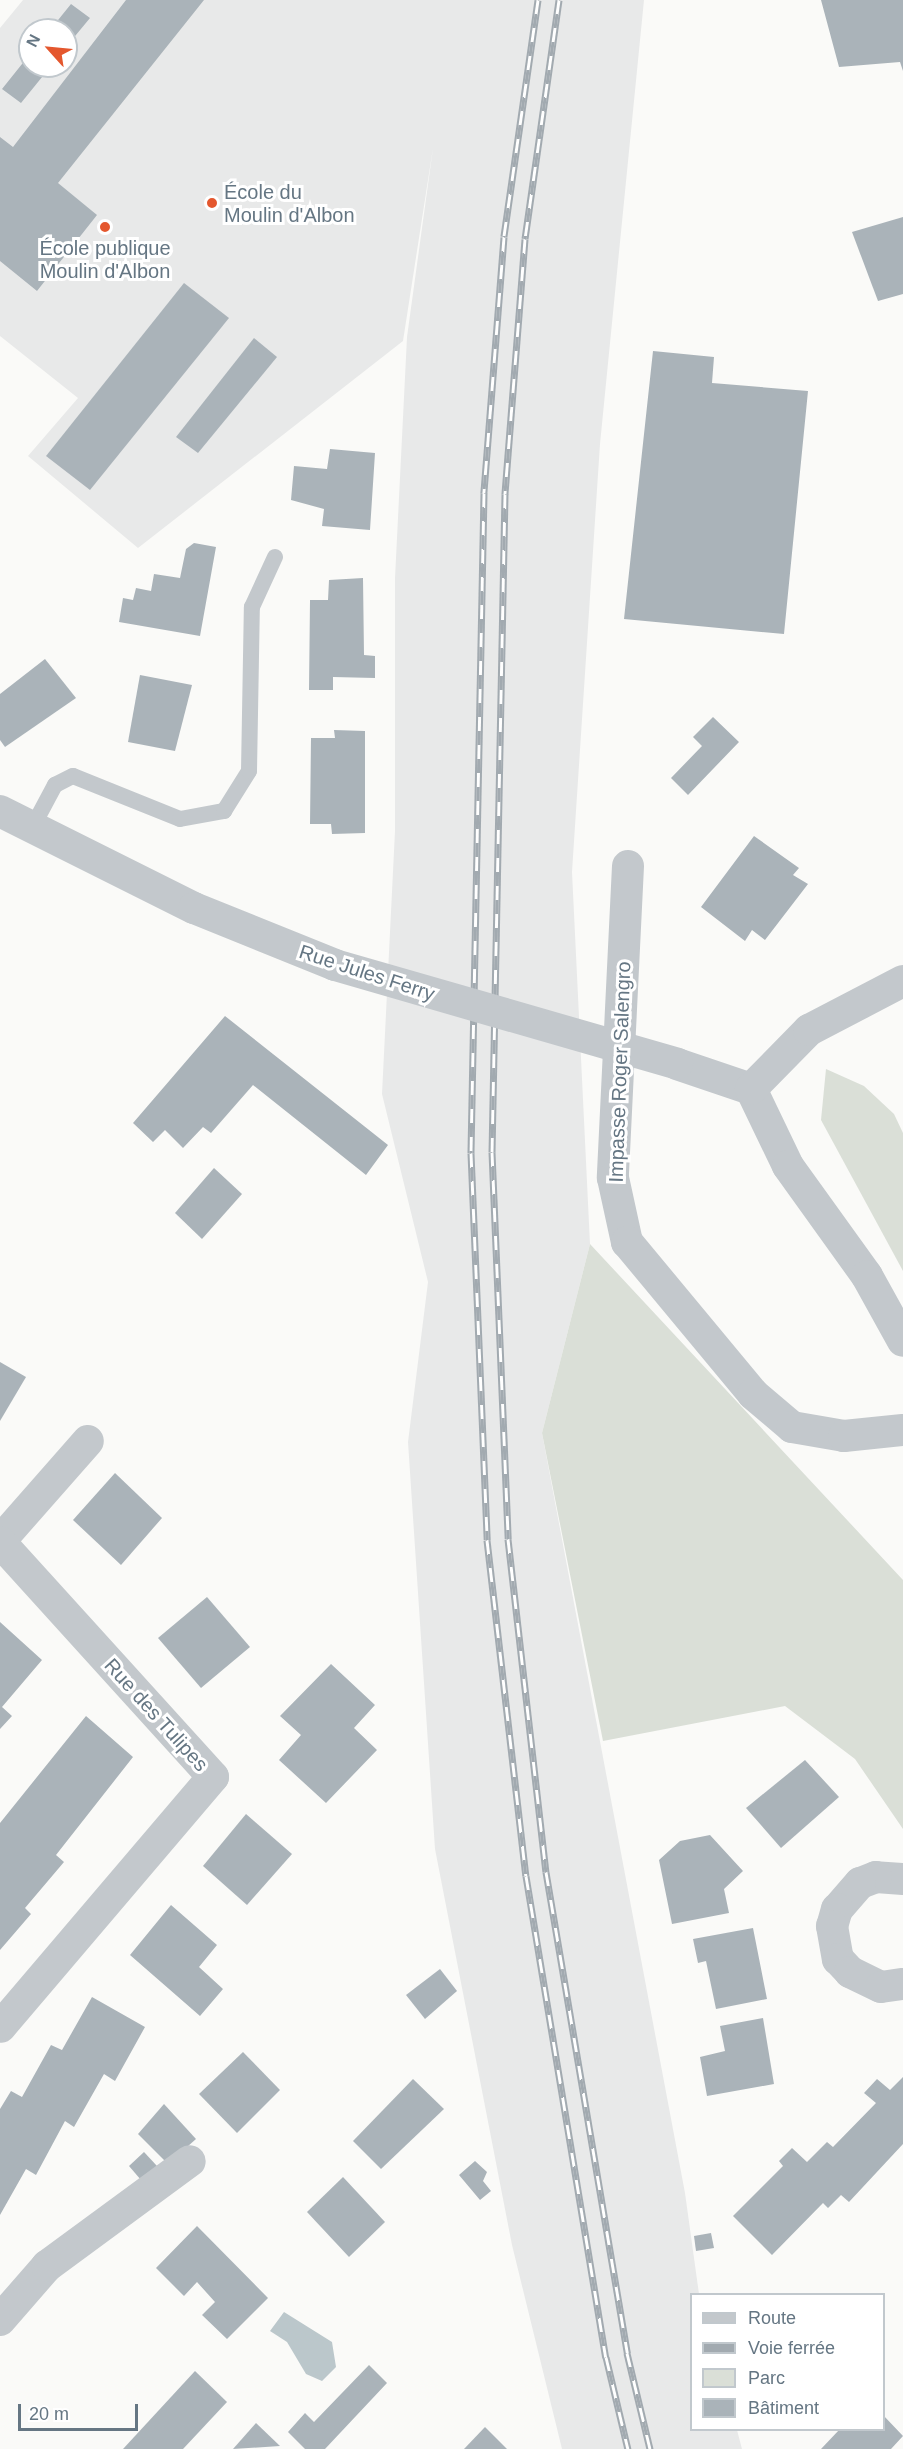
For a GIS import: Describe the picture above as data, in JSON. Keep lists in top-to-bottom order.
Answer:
{
  "streets": {
    "street": ["Rue Jules Ferry", "Impasse Roger Salengro", "Rue des Tulipes"]
  },
  "places": ["École du Moulin d'Albon", "École publique Moulin d'Albon"],
  "legend": [
    "Route",
    "Voie ferrée",
    "Parc",
    "Bâtiment"
  ],
  "scale_bar": "20 m",
  "north": "top left"
}
